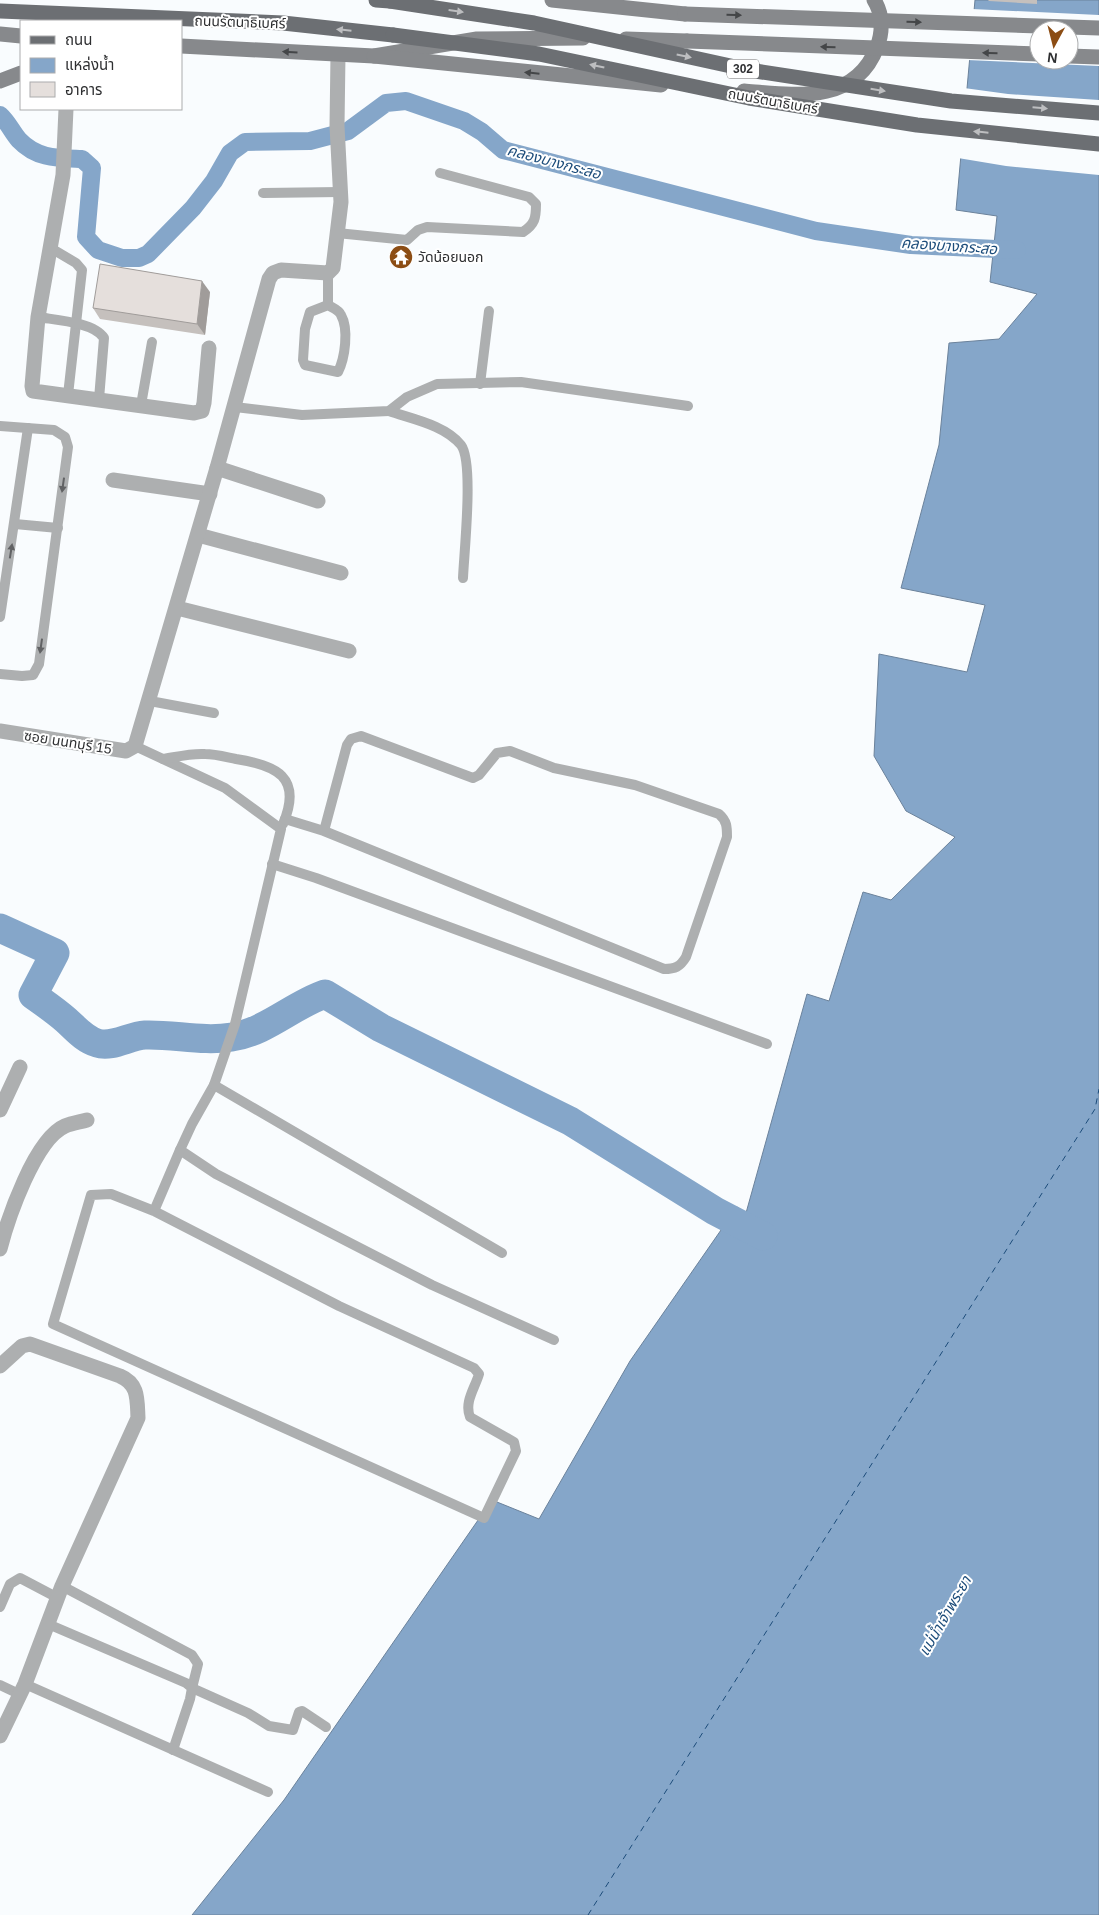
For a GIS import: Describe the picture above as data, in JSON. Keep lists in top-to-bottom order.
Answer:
{
  "streets": {
    "main road": ["ถนนรัตนาธิเบศร์", "302"],
    "street": ["ซอย นนทบุรี 15"]
  },
  "water": ["คลองบางกระสอ", "แม่น้ำเจ้าพระยา"],
  "places": {
    "temple": ["วัดน้อยนอก"]
  },
  "legend": ["ถนน", "แหล่งน้ำ", "อาคาร"],
  "north": "bottom"
}
